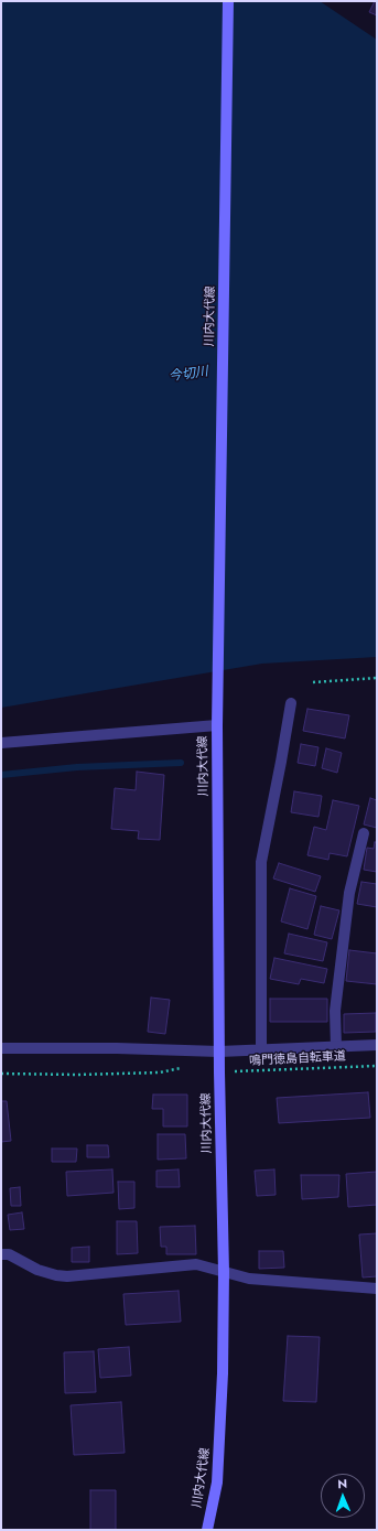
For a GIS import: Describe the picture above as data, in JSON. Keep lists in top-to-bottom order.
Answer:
{
  "streets": {
    "main road": ["川内大代線"],
    "path": ["鳴門徳島自転車道"]
  },
  "crossings": [
    ["川内大代線", "鳴門徳島自転車道"]
  ],
  "water": ["今切川"],
  "north": "top"
}
